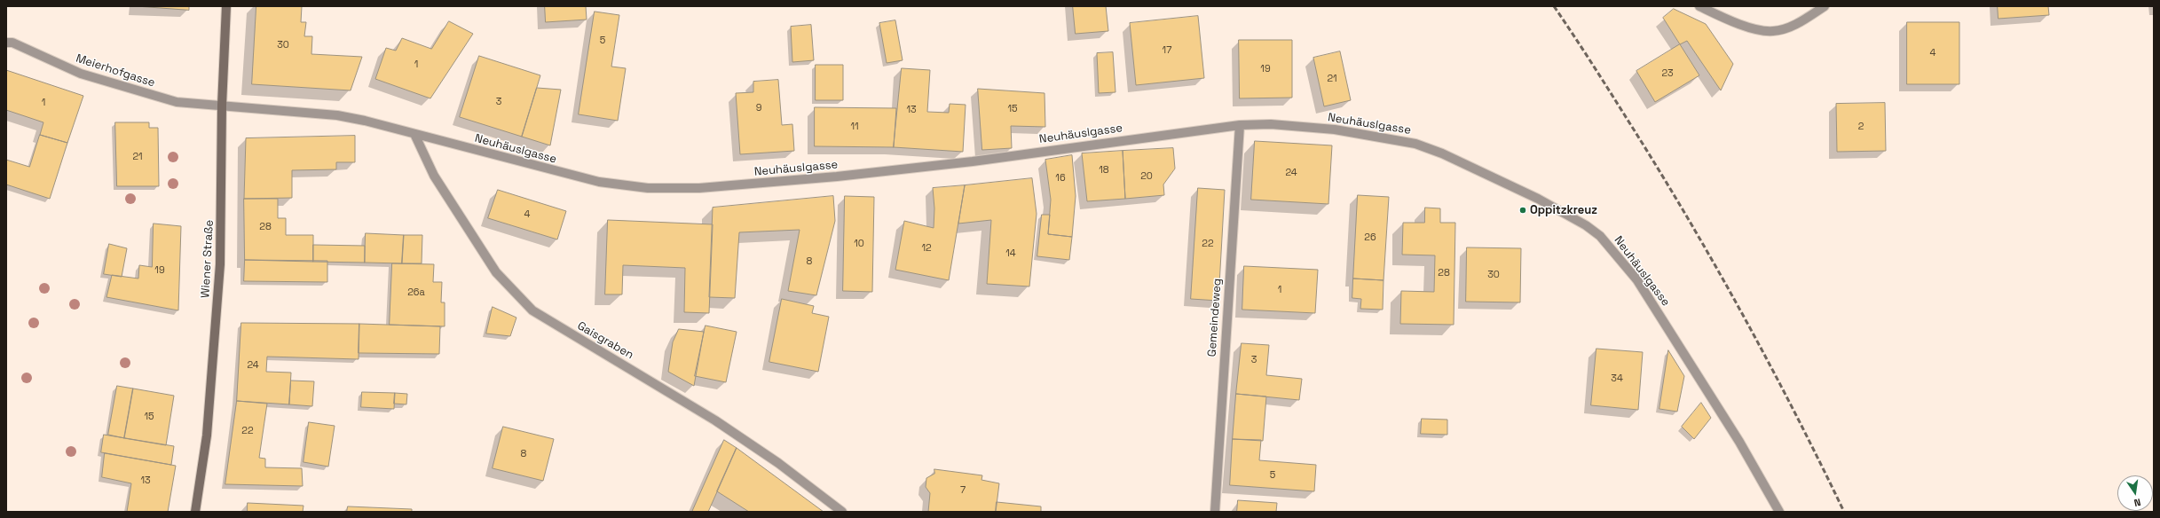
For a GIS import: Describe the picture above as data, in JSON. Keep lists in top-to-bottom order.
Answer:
{
  "streets": {
    "street": [
      "Meierhofgasse",
      "Neuhäuslgasse",
      "Wiener Straße",
      "Gemeindeweg",
      "Gaisgraben"
    ]
  },
  "crossings": [
    ["Meierhofgasse", "Neuhäuslgasse"],
    ["Meierhofgasse", "Wiener Straße"],
    ["Neuhäuslgasse", "Wiener Straße"],
    ["Neuhäuslgasse", "Gemeindeweg"],
    ["Neuhäuslgasse", "Gaisgraben"]
  ],
  "places": ["Oppitzkreuz"],
  "house_numbers": [
    "5",
    "30",
    "17",
    "4",
    "1",
    "19",
    "23",
    "21",
    "3",
    "1",
    "9",
    "15",
    "13",
    "11",
    "2",
    "21",
    "18",
    "24",
    "20",
    "16",
    "4",
    "28",
    "26",
    "10",
    "22",
    "12",
    "14",
    "8",
    "19",
    "28",
    "30",
    "1",
    "26a",
    "3",
    "24",
    "34",
    "15",
    "22",
    "8",
    "5",
    "13",
    "7"
  ],
  "north": "bottom"
}
